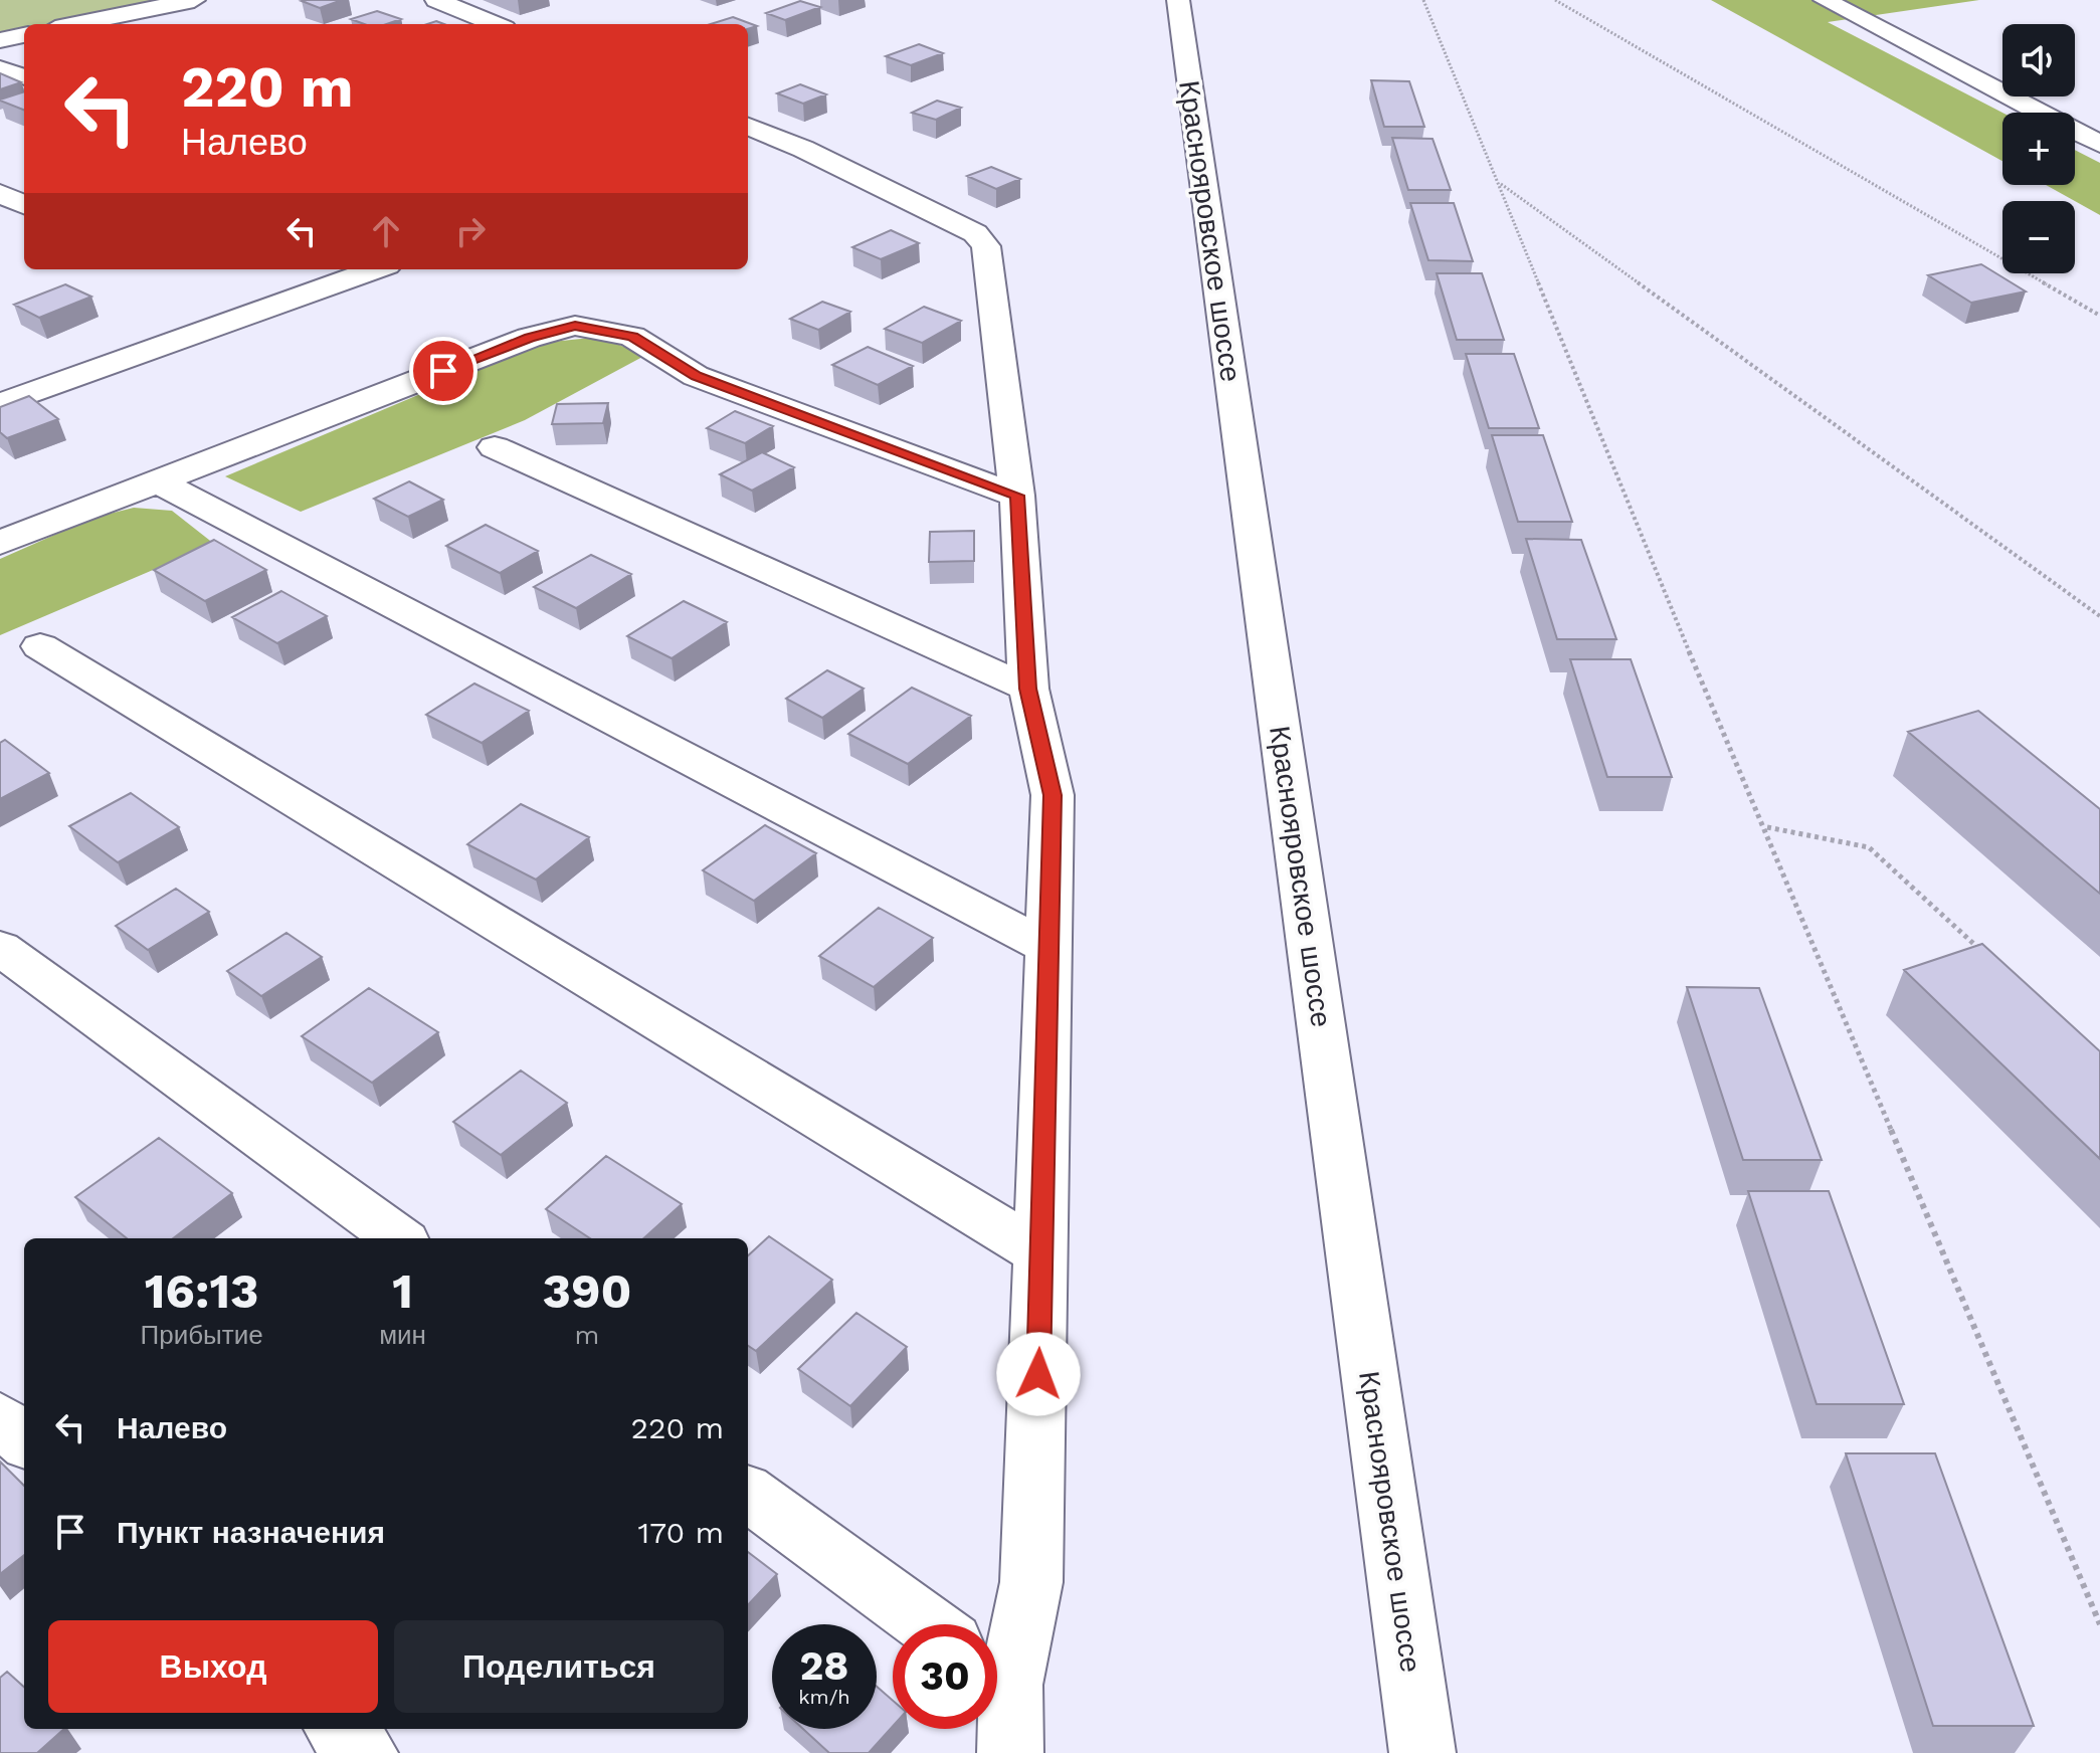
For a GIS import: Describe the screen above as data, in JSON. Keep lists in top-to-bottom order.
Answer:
{
  "streets": {
    "street": ["Краснояровское шоссе"]
  },
  "page": {
    "map_buttons": ["+", "−"],
    "turn": ["220 m", "Налево"],
    "eta": [
      "16:13",
      "Прибытие",
      "1",
      "мин",
      "390",
      "m"
    ],
    "list": [
      {
        "name": "Налево",
        "value": "220 m"
      },
      {
        "name": "Пункт назначения",
        "value": "170 m"
      }
    ],
    "buttons": ["Выход", "Поделиться"],
    "speed": "28 km/h",
    "limit": "30"
  }
}
